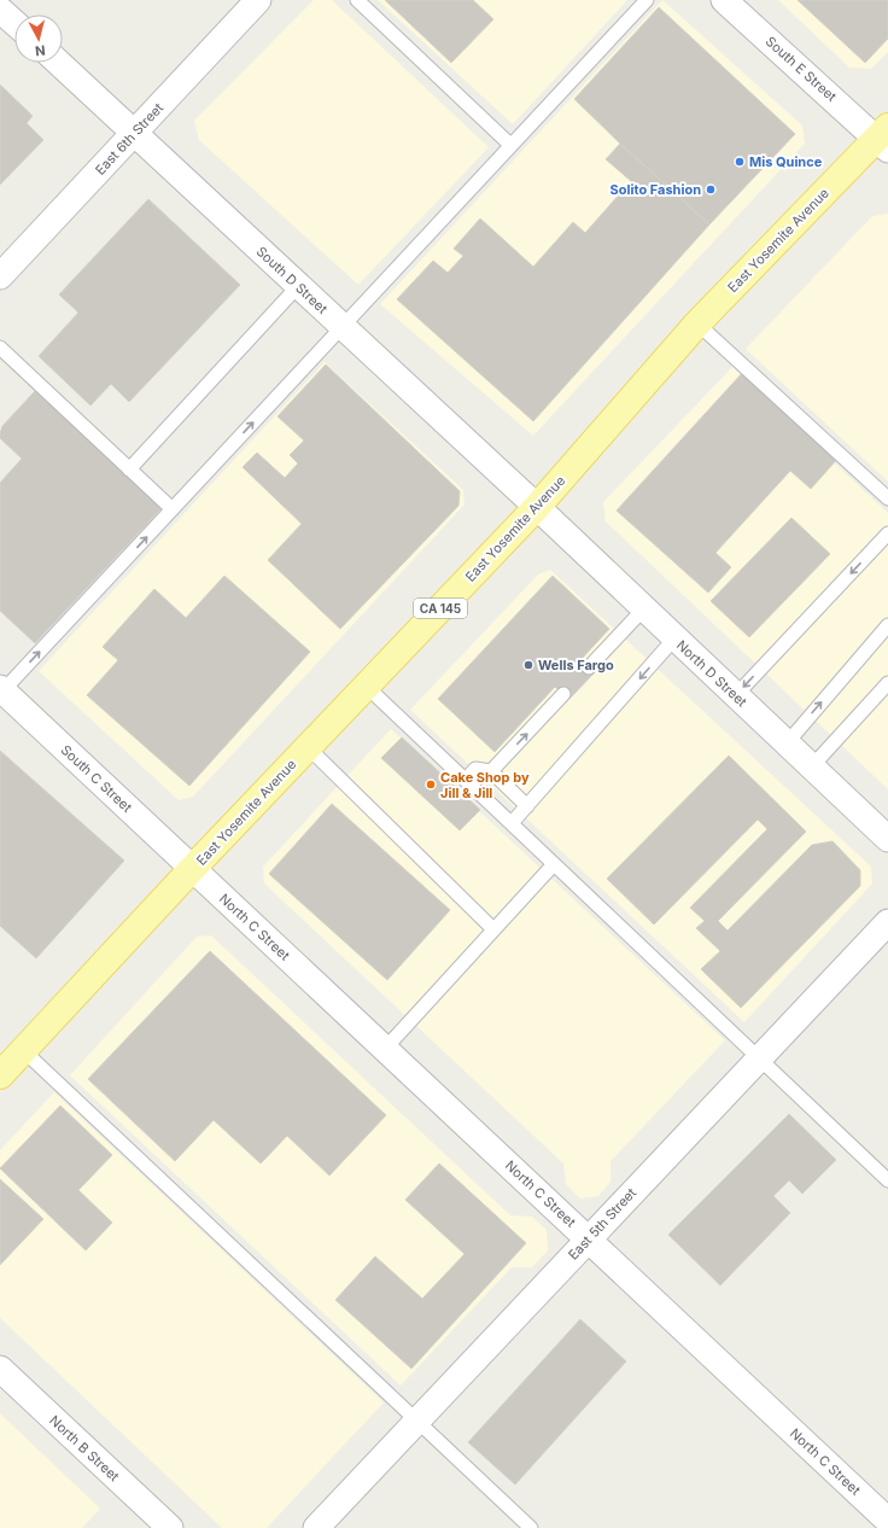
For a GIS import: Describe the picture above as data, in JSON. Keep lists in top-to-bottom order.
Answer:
{
  "streets": {
    "main road": ["East Yosemite Avenue", "CA 145"],
    "street": [
      "South E Street",
      "East 6th Street",
      "South D Street",
      "North D Street",
      "South C Street",
      "North C Street",
      "East 5th Street",
      "North B Street"
    ]
  },
  "crossings": [
    ["South E Street", "East Yosemite Avenue"],
    ["East 6th Street", "South D Street"],
    ["East Yosemite Avenue", "South D Street"],
    ["East Yosemite Avenue", "North D Street"],
    ["East Yosemite Avenue", "South C Street"],
    ["East Yosemite Avenue", "North C Street"],
    ["South D Street", "North D Street"],
    ["South C Street", "North C Street"],
    ["North C Street", "East 5th Street"]
  ],
  "places": [
    "Mis Quince",
    "Solito Fashion",
    "Wells Fargo",
    "Cake Shop by Jill & Jill"
  ],
  "north": "bottom"
}
